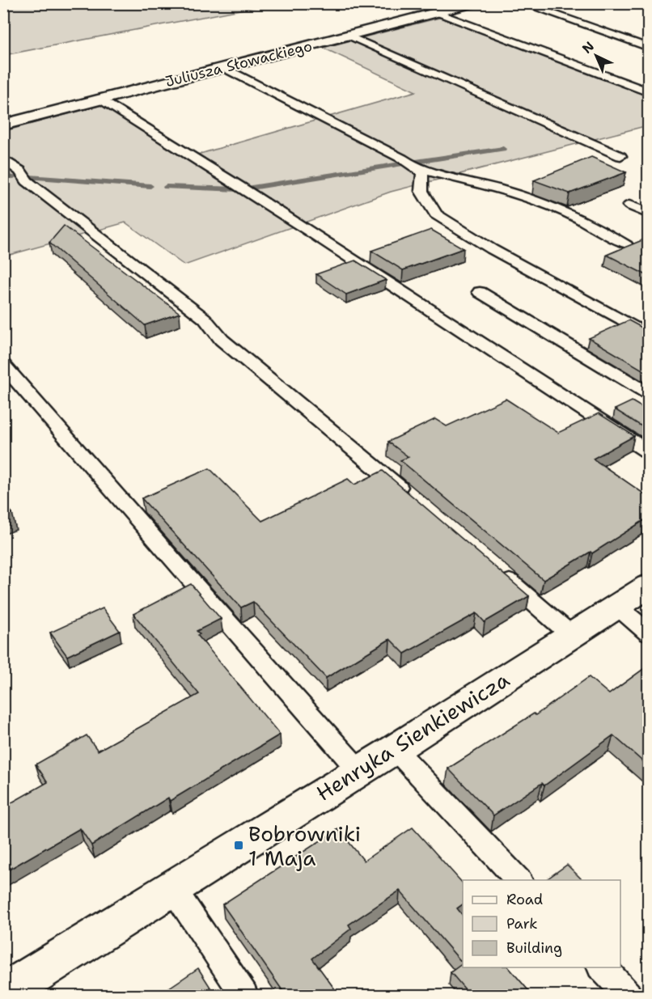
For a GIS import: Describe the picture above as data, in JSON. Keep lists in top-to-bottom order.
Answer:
{
  "streets": {
    "street": ["Juliusza Słowackiego", "Henryka Sienkiewicza"]
  },
  "places": {
    "transit": ["Bobrowniki 1 Maja"]
  },
  "legend": ["Road", "Park", "Building"],
  "north": "top left"
}
